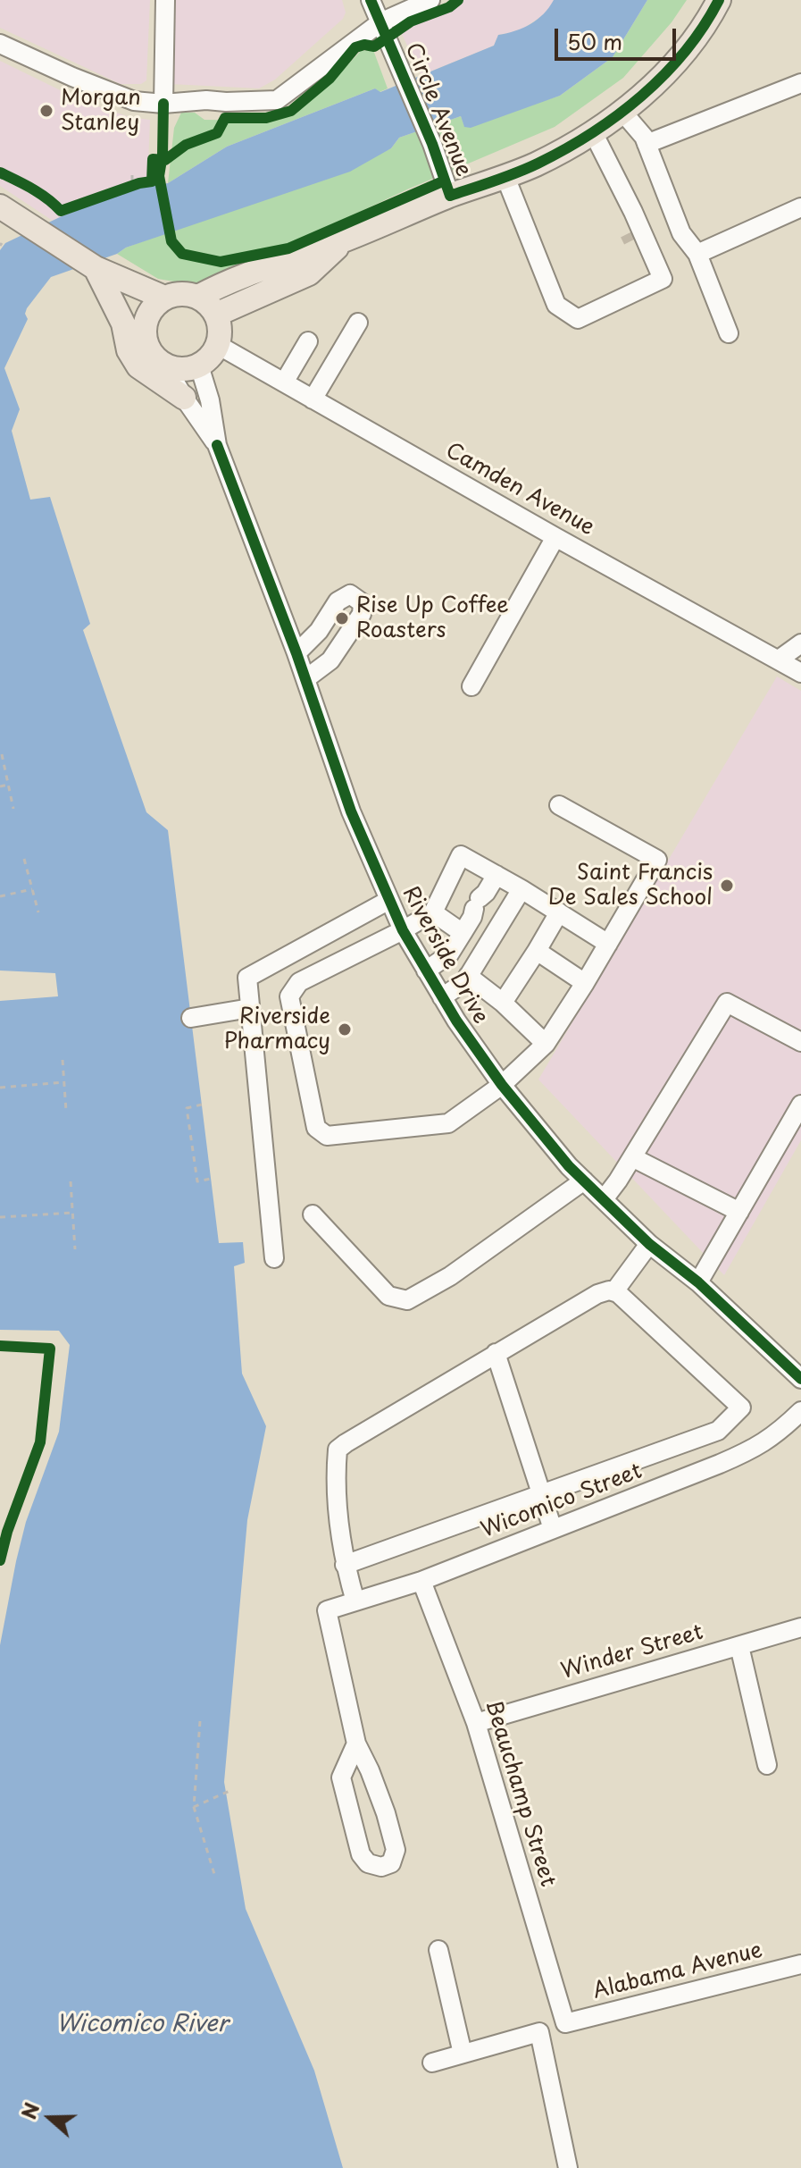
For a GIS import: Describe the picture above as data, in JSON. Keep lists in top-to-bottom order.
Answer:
{
  "streets": {
    "street": [
      "Circle Avenue",
      "Camden Avenue",
      "Riverside Drive",
      "Wicomico Street",
      "Winder Street",
      "Beauchamp Street",
      "Alabama Avenue"
    ]
  },
  "crossings": [
    ["Camden Avenue", "Riverside Drive"],
    ["Wicomico Street", "Beauchamp Street"],
    ["Winder Street", "Beauchamp Street"],
    ["Beauchamp Street", "Alabama Avenue"]
  ],
  "water": ["Wicomico River"],
  "places": [
    "Morgan Stanley",
    "Rise Up Coffee Roasters",
    "Saint Francis De Sales School",
    "Riverside Pharmacy"
  ],
  "scale_bar": "50 m",
  "north": "left"
}
